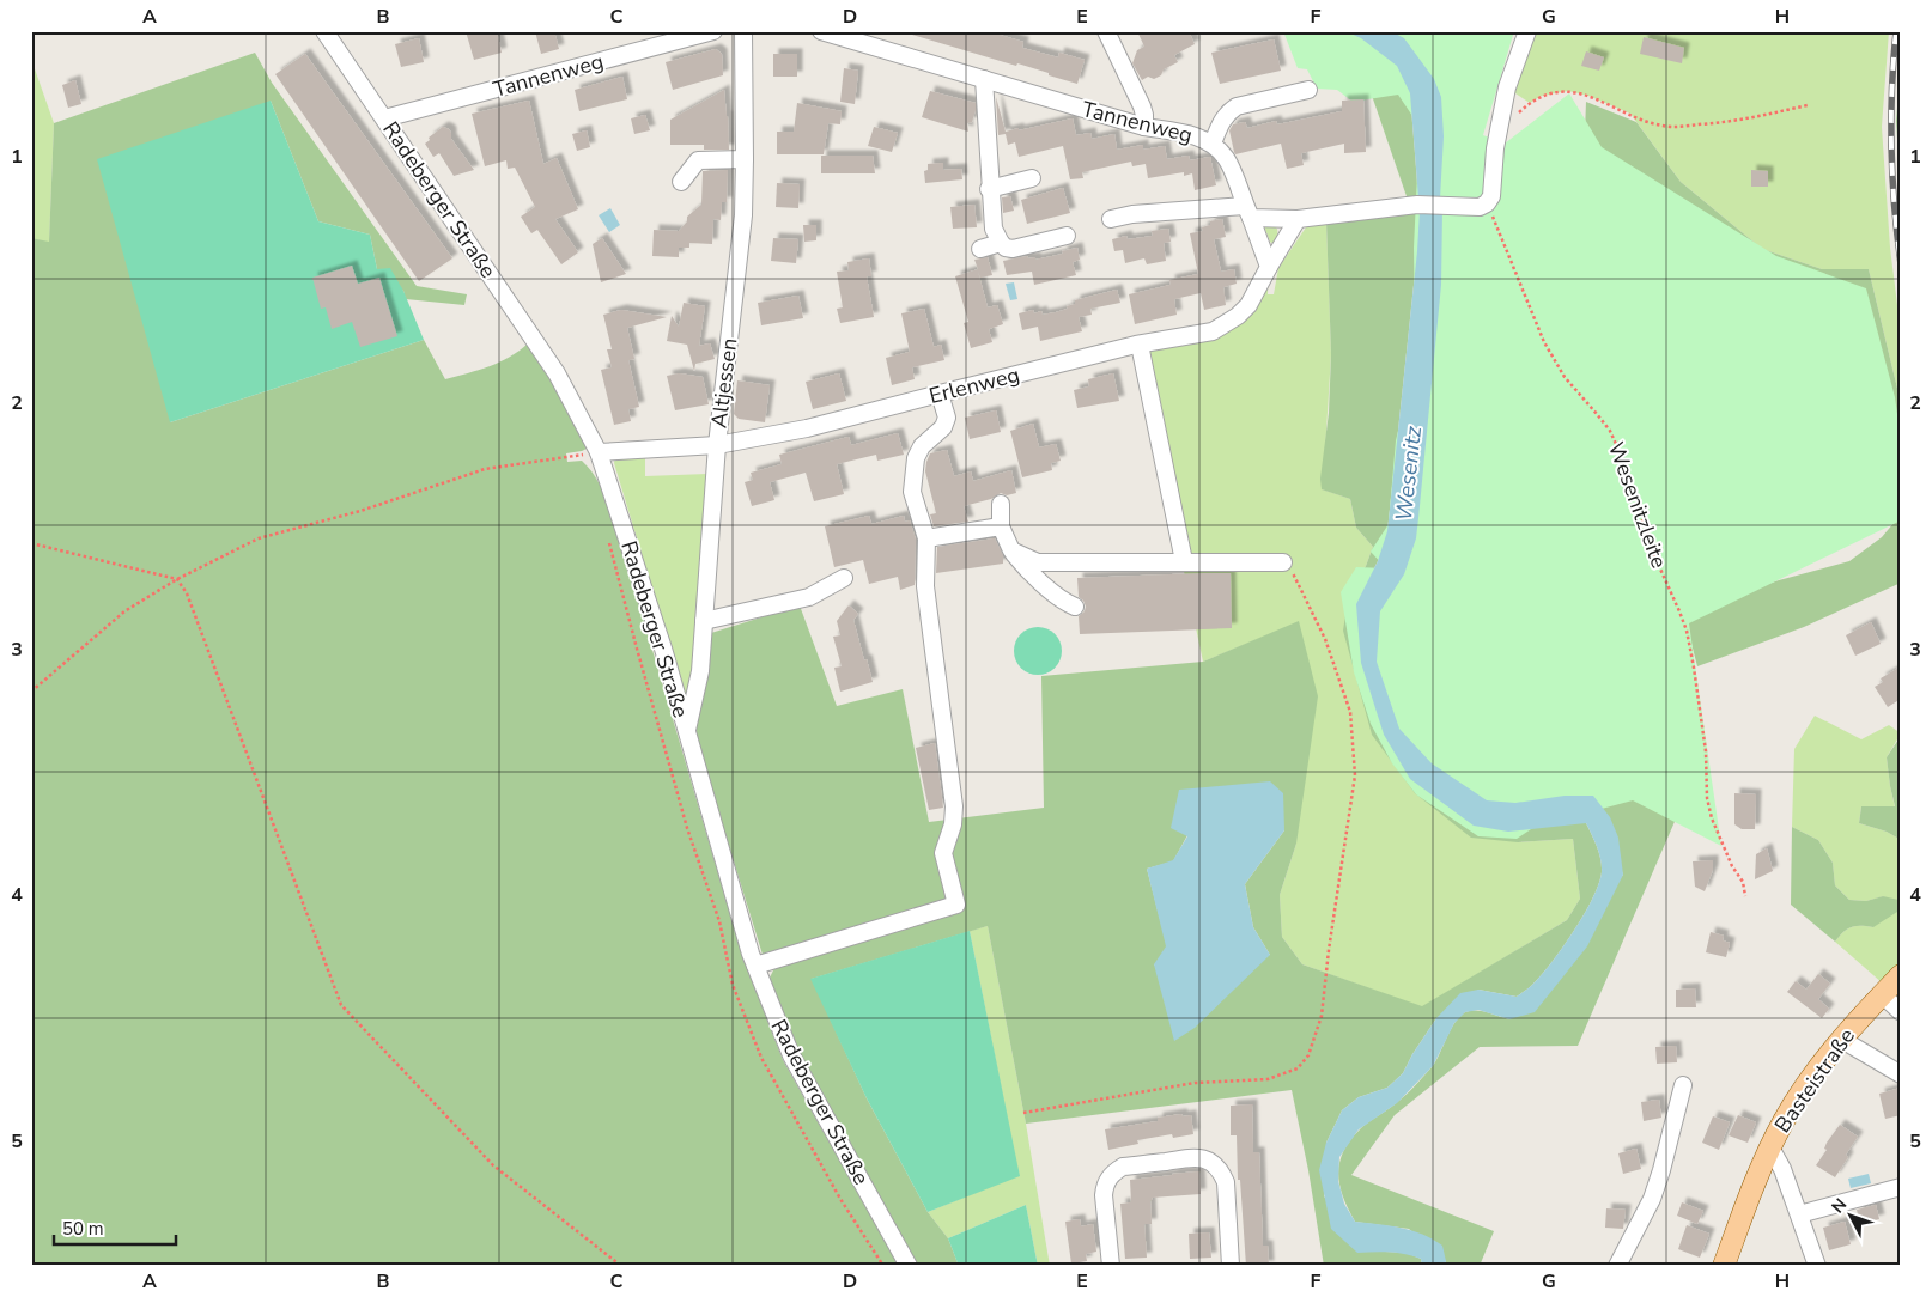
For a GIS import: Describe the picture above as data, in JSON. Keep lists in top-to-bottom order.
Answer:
{
  "streets": {
    "main road": ["Basteistraße"],
    "street": [
      "Tannenweg",
      "Radeberger Straße",
      "Altjessen",
      "Erlenweg"
    ],
    "path": ["Wesenitzleite"]
  },
  "crossings": [
    ["Tannenweg", "Radeberger Straße"],
    ["Radeberger Straße", "Altjessen"],
    ["Radeberger Straße", "Erlenweg"],
    ["Altjessen", "Erlenweg"]
  ],
  "water": ["Wesenitz"],
  "scale_bar": "50 m",
  "north": "top left",
  "grid": {
    "columns": [
      "A",
      "B",
      "C",
      "D",
      "E",
      "F",
      "G",
      "H"
    ],
    "rows": [
      "1",
      "2",
      "3",
      "4",
      "5"
    ]
  }
}
